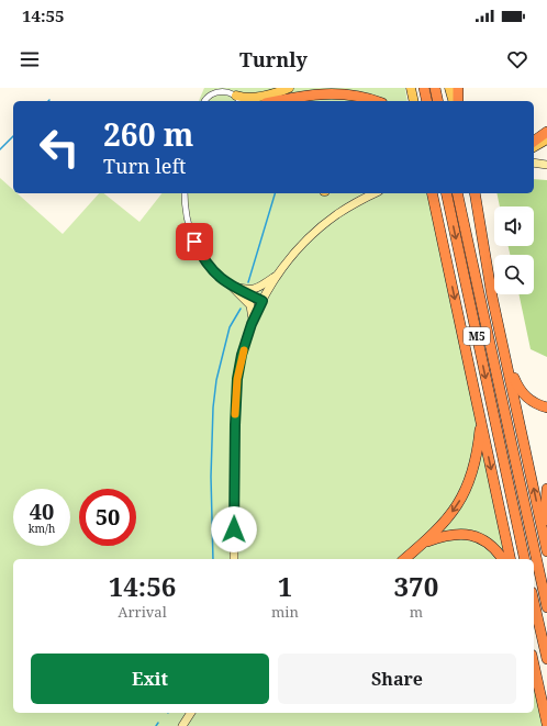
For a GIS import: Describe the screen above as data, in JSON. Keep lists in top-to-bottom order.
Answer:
{
  "streets": {
    "highway": ["M5"]
  },
  "page": {
    "status": "14:55",
    "header": "Turnly",
    "turn": ["260 m", "Turn left"],
    "speed": "40 km/h",
    "limit": "50",
    "eta": [
      "14:56",
      "Arrival",
      "1",
      "min",
      "370",
      "m"
    ],
    "buttons": ["Exit", "Share"]
  }
}
